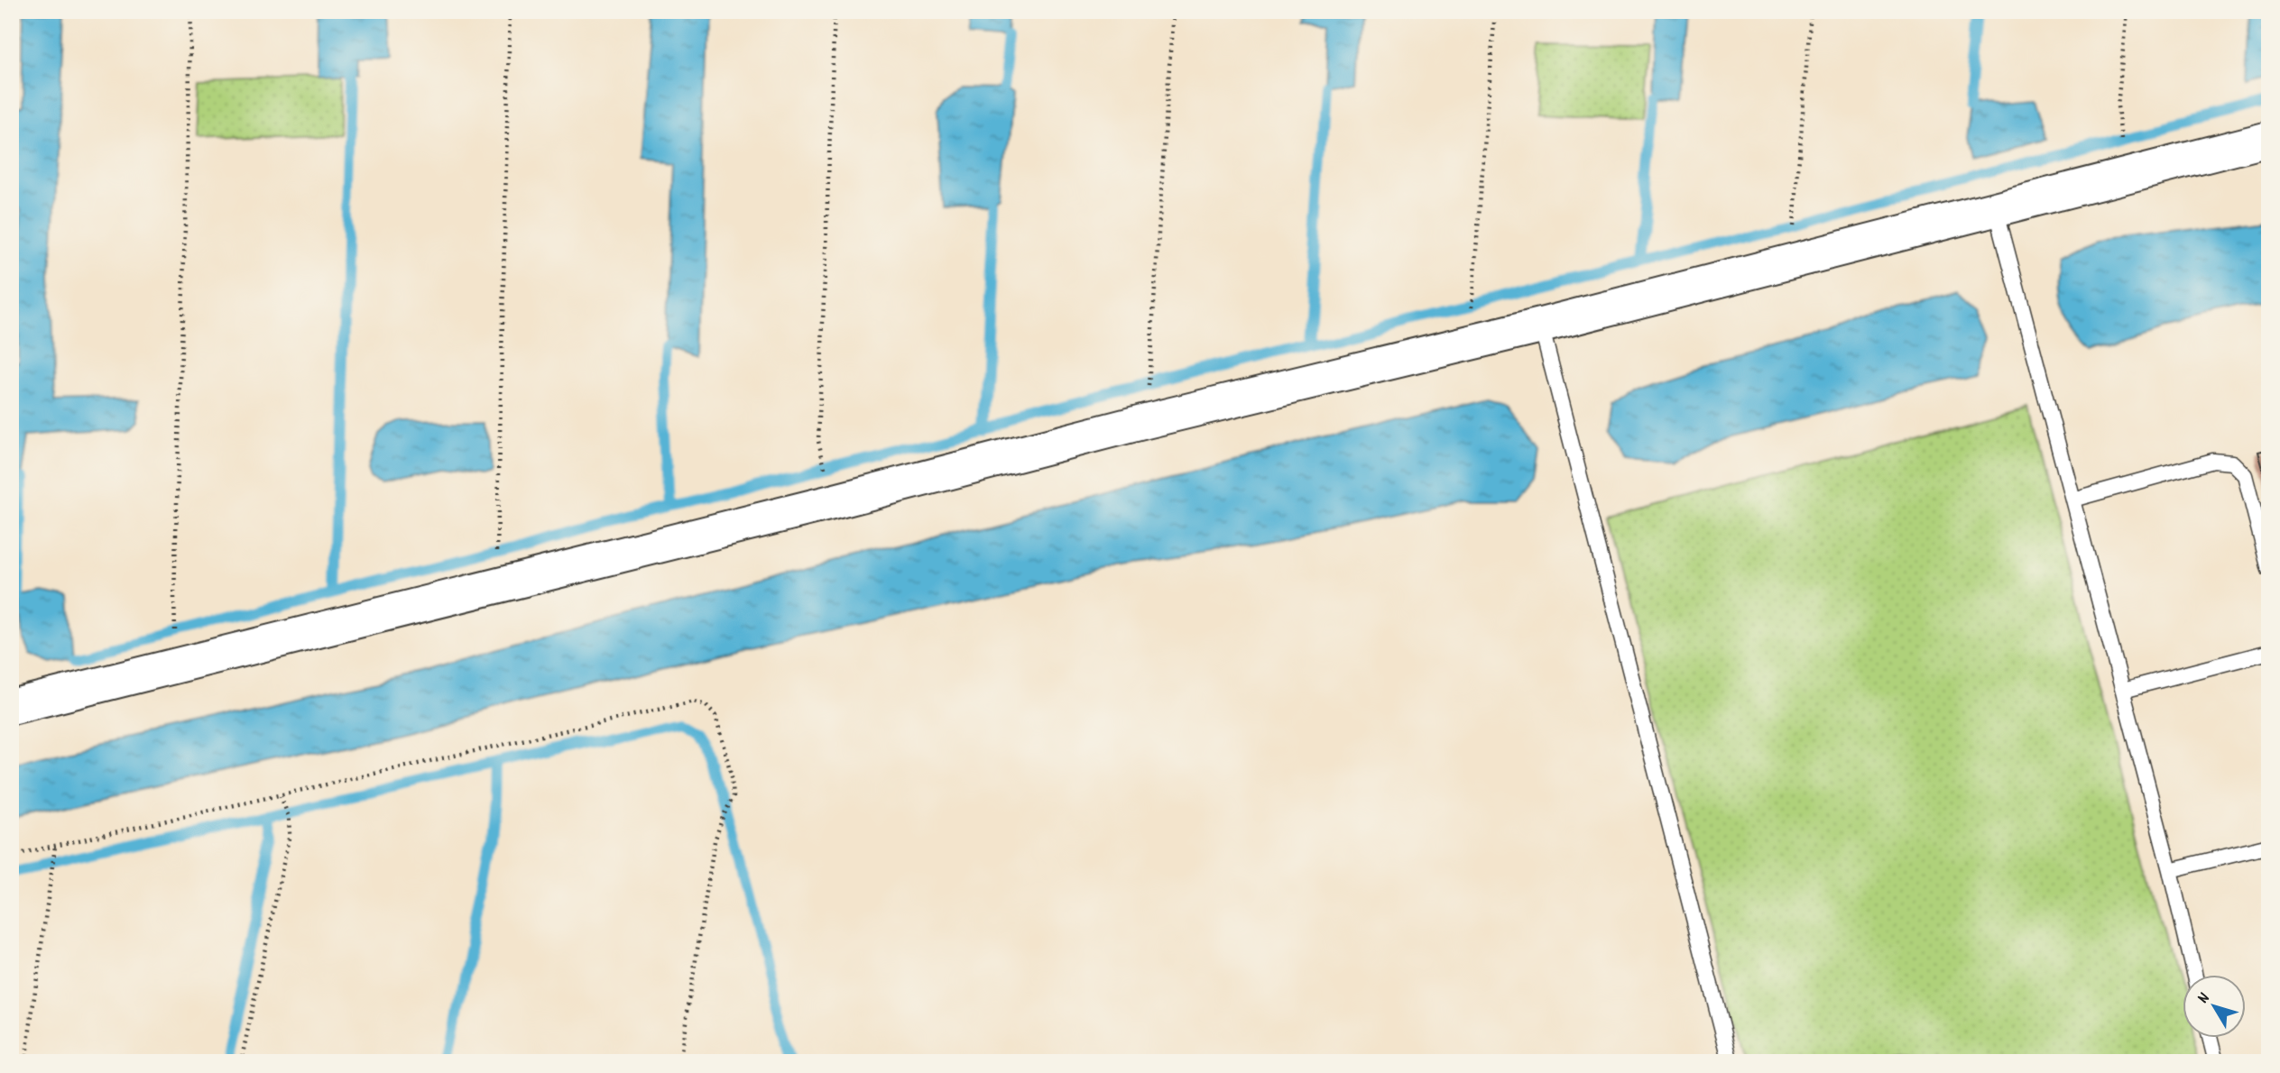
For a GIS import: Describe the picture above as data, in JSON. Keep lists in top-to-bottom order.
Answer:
{
  "north": "top left"
}
